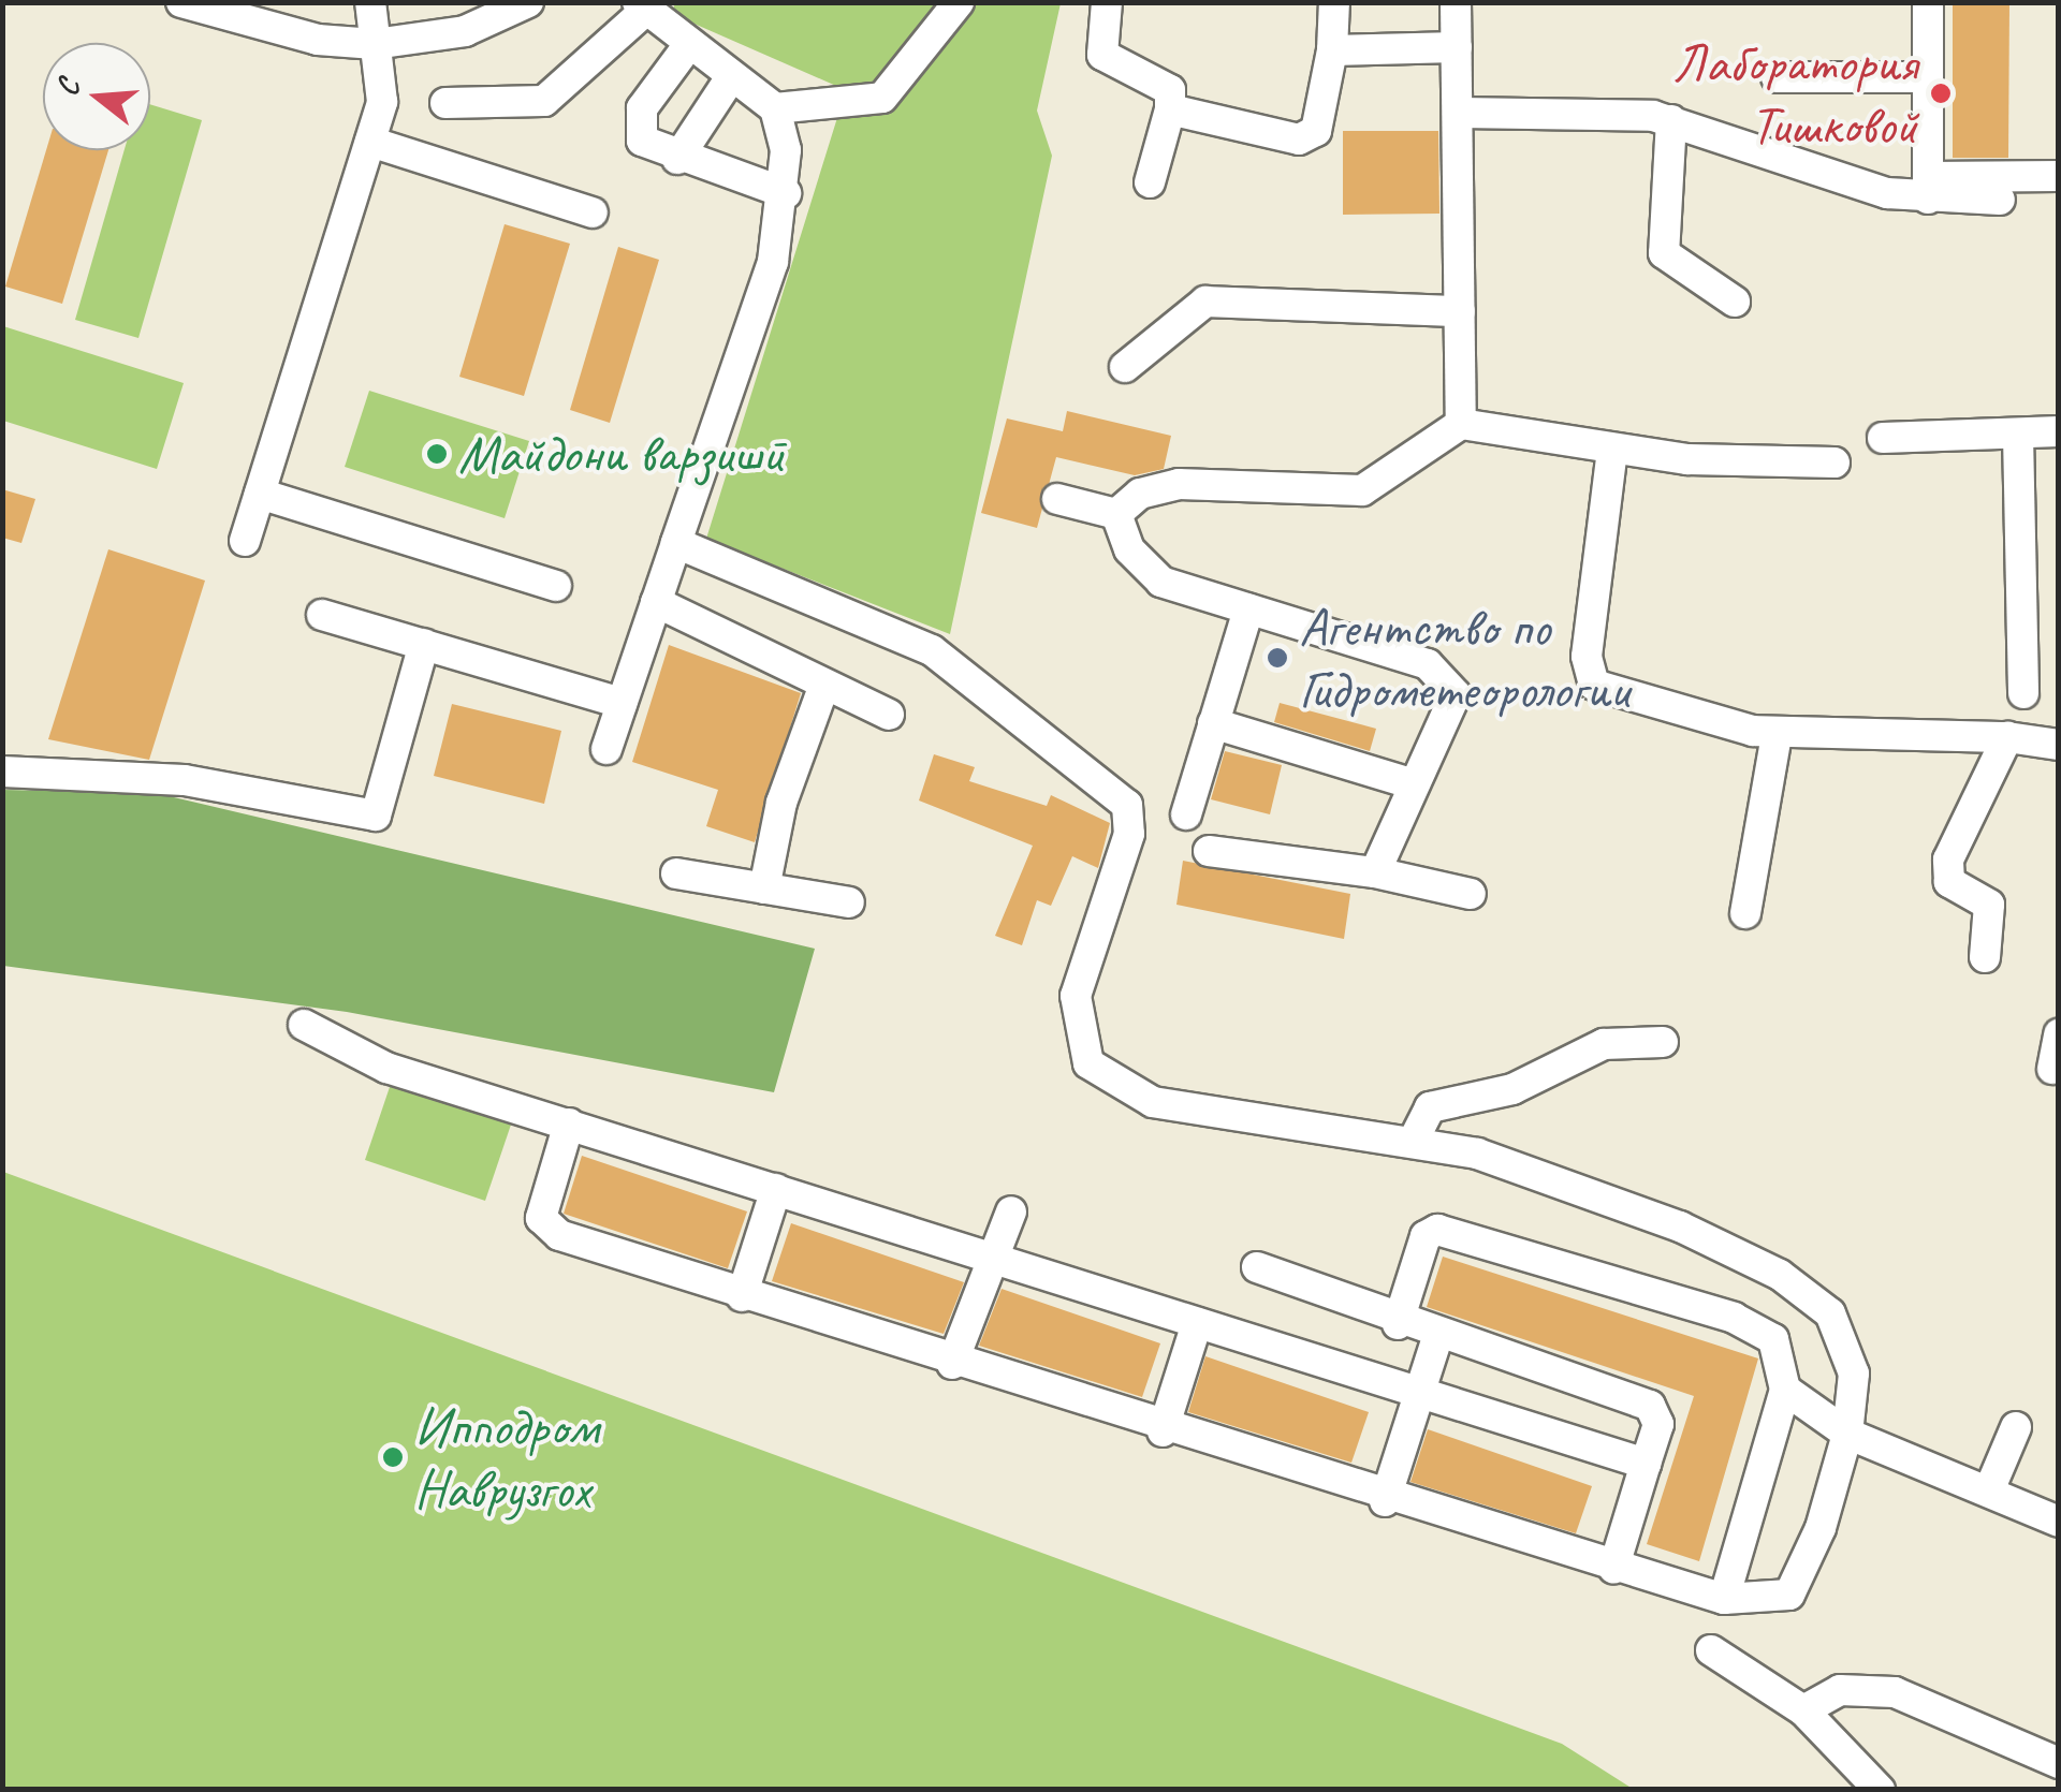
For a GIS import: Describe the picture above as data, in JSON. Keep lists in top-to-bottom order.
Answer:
{
  "places": [
    "Лаборатория Тишковой",
    "Майдони варзишӣ",
    "Агентство по Гидрометеорологии",
    "Ипподром Наврузгох"
  ],
  "north": "left"
}
